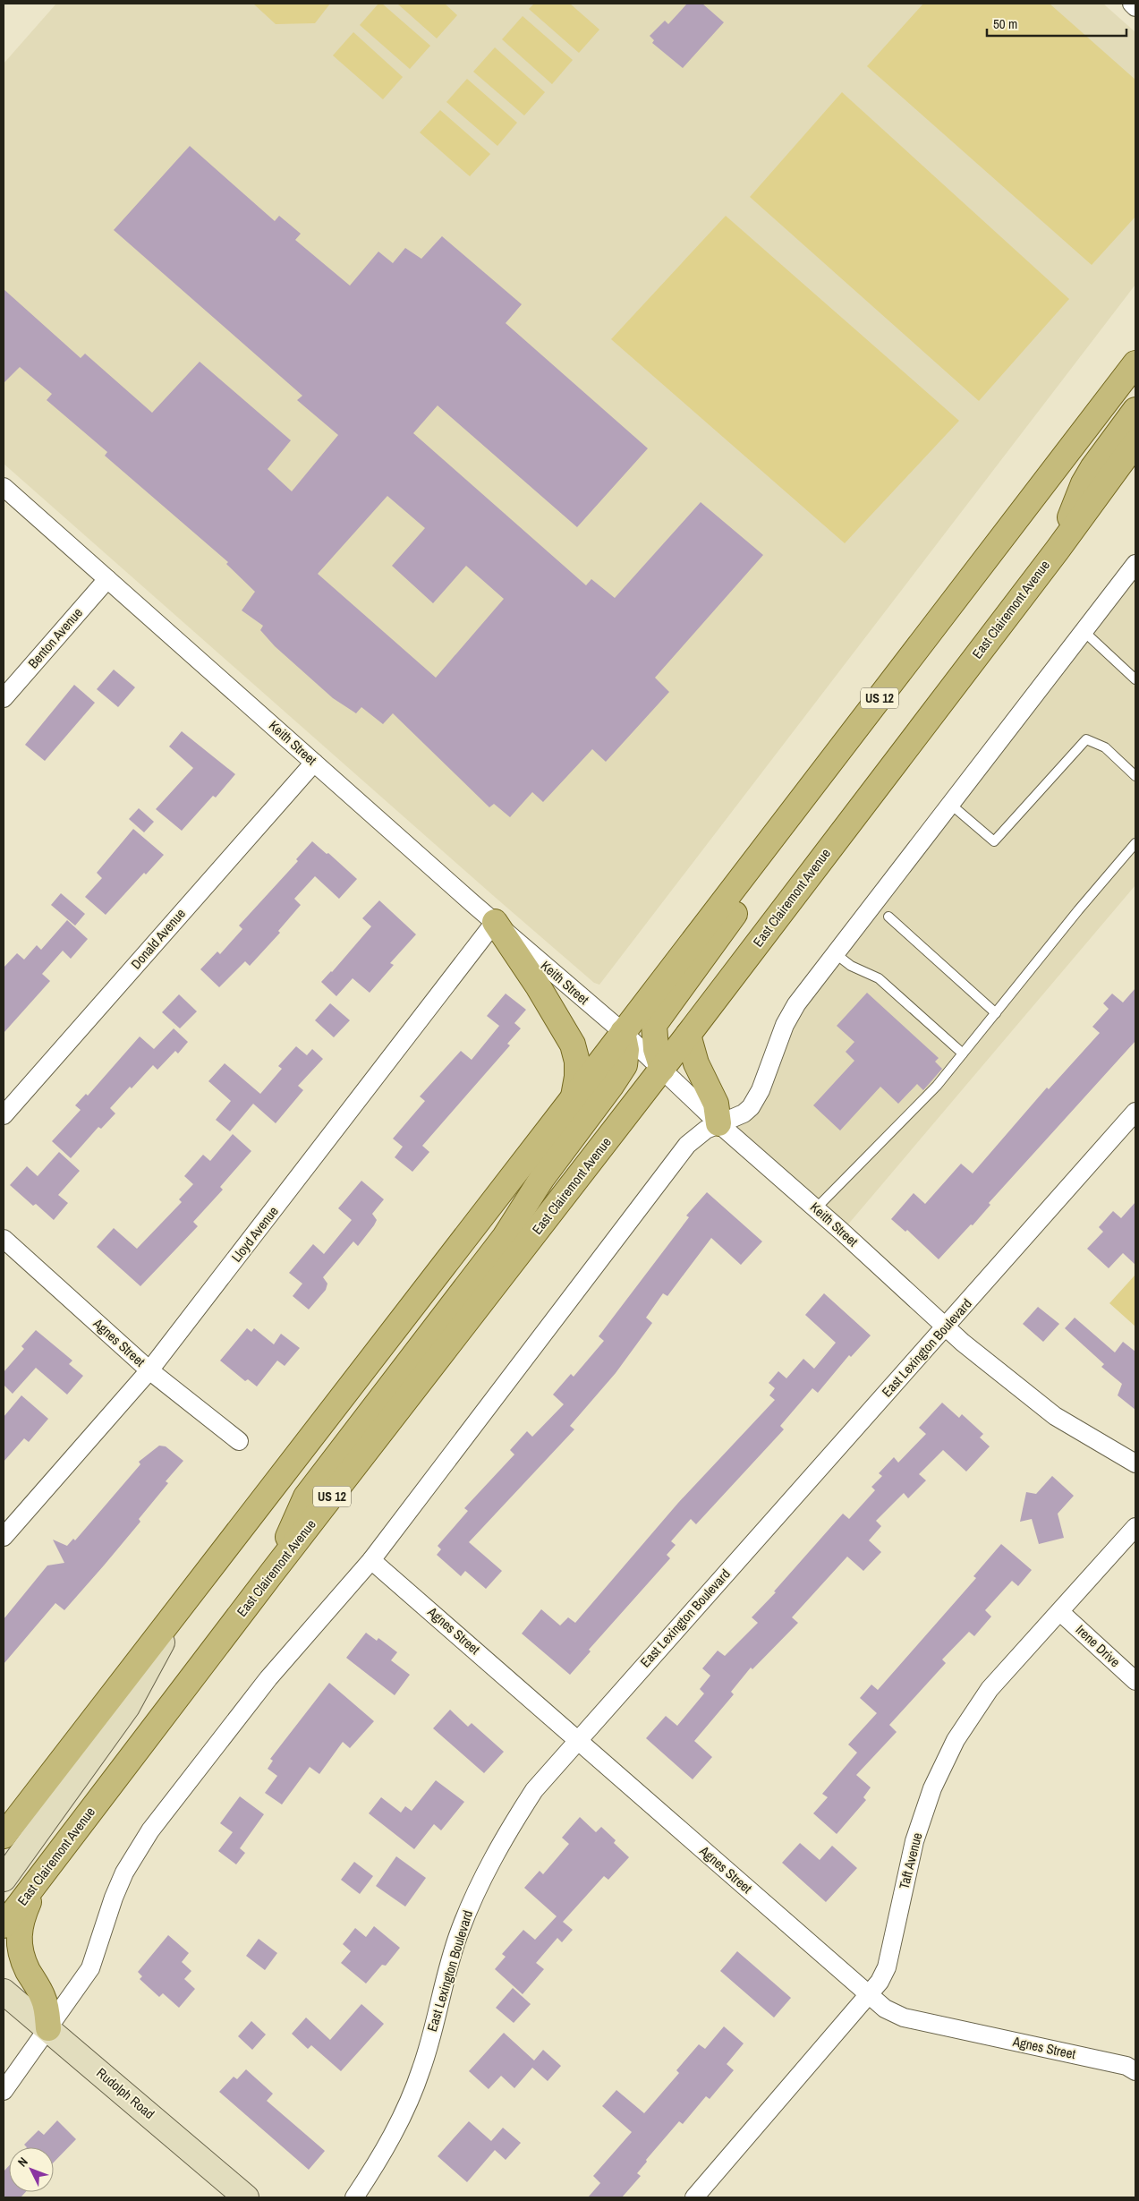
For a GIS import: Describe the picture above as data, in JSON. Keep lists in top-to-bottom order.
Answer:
{
  "streets": {
    "main road": ["East Clairemont Avenue", "US 12"],
    "street": [
      "Benton Avenue",
      "Keith Street",
      "Donald Avenue",
      "Lloyd Avenue",
      "Agnes Street",
      "East Lexington Boulevard",
      "Irene Drive",
      "Taft Avenue",
      "Rudolph Road"
    ]
  },
  "crossings": [
    ["East Clairemont Avenue", "Keith Street"],
    ["Benton Avenue", "Keith Street"],
    ["US 12", "Keith Street"],
    ["Keith Street", "Donald Avenue"],
    ["Keith Street", "Lloyd Avenue"],
    ["Keith Street", "East Lexington Boulevard"],
    ["Lloyd Avenue", "Agnes Street"],
    ["Agnes Street", "East Lexington Boulevard"],
    ["Agnes Street", "Taft Avenue"],
    ["Irene Drive", "Taft Avenue"]
  ],
  "scale_bar": "50 m",
  "north": "top left"
}
